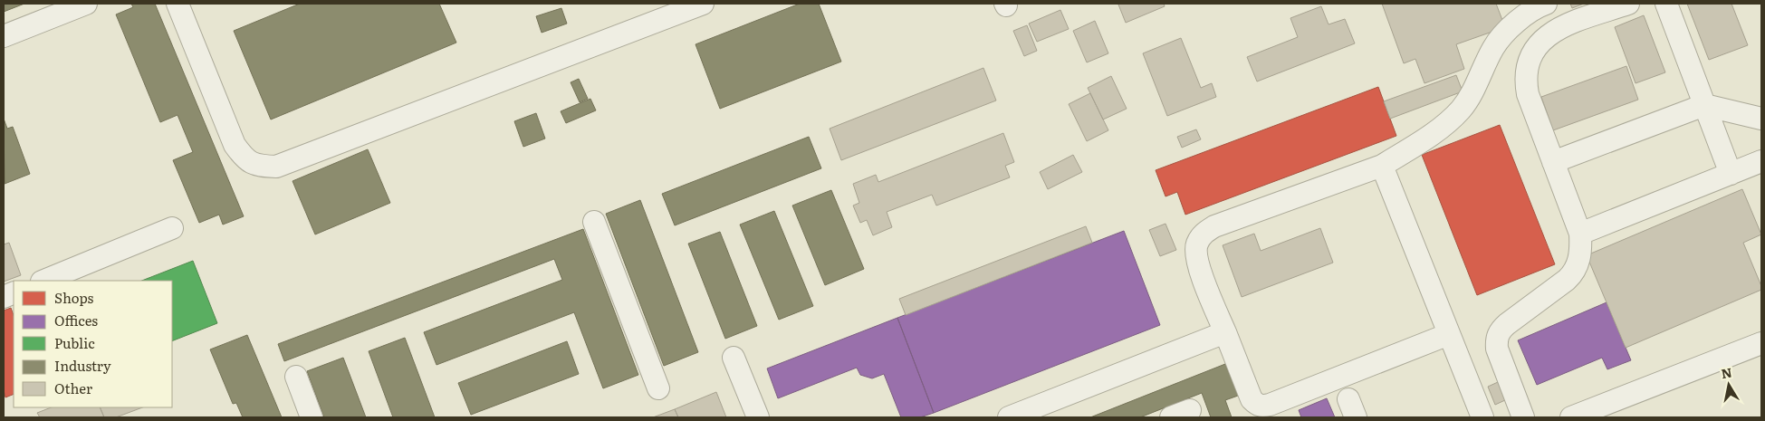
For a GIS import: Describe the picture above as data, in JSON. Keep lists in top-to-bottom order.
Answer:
{
  "legend": [
    "Shops",
    "Offices",
    "Public",
    "Industry",
    "Other"
  ],
  "north": "top"
}
